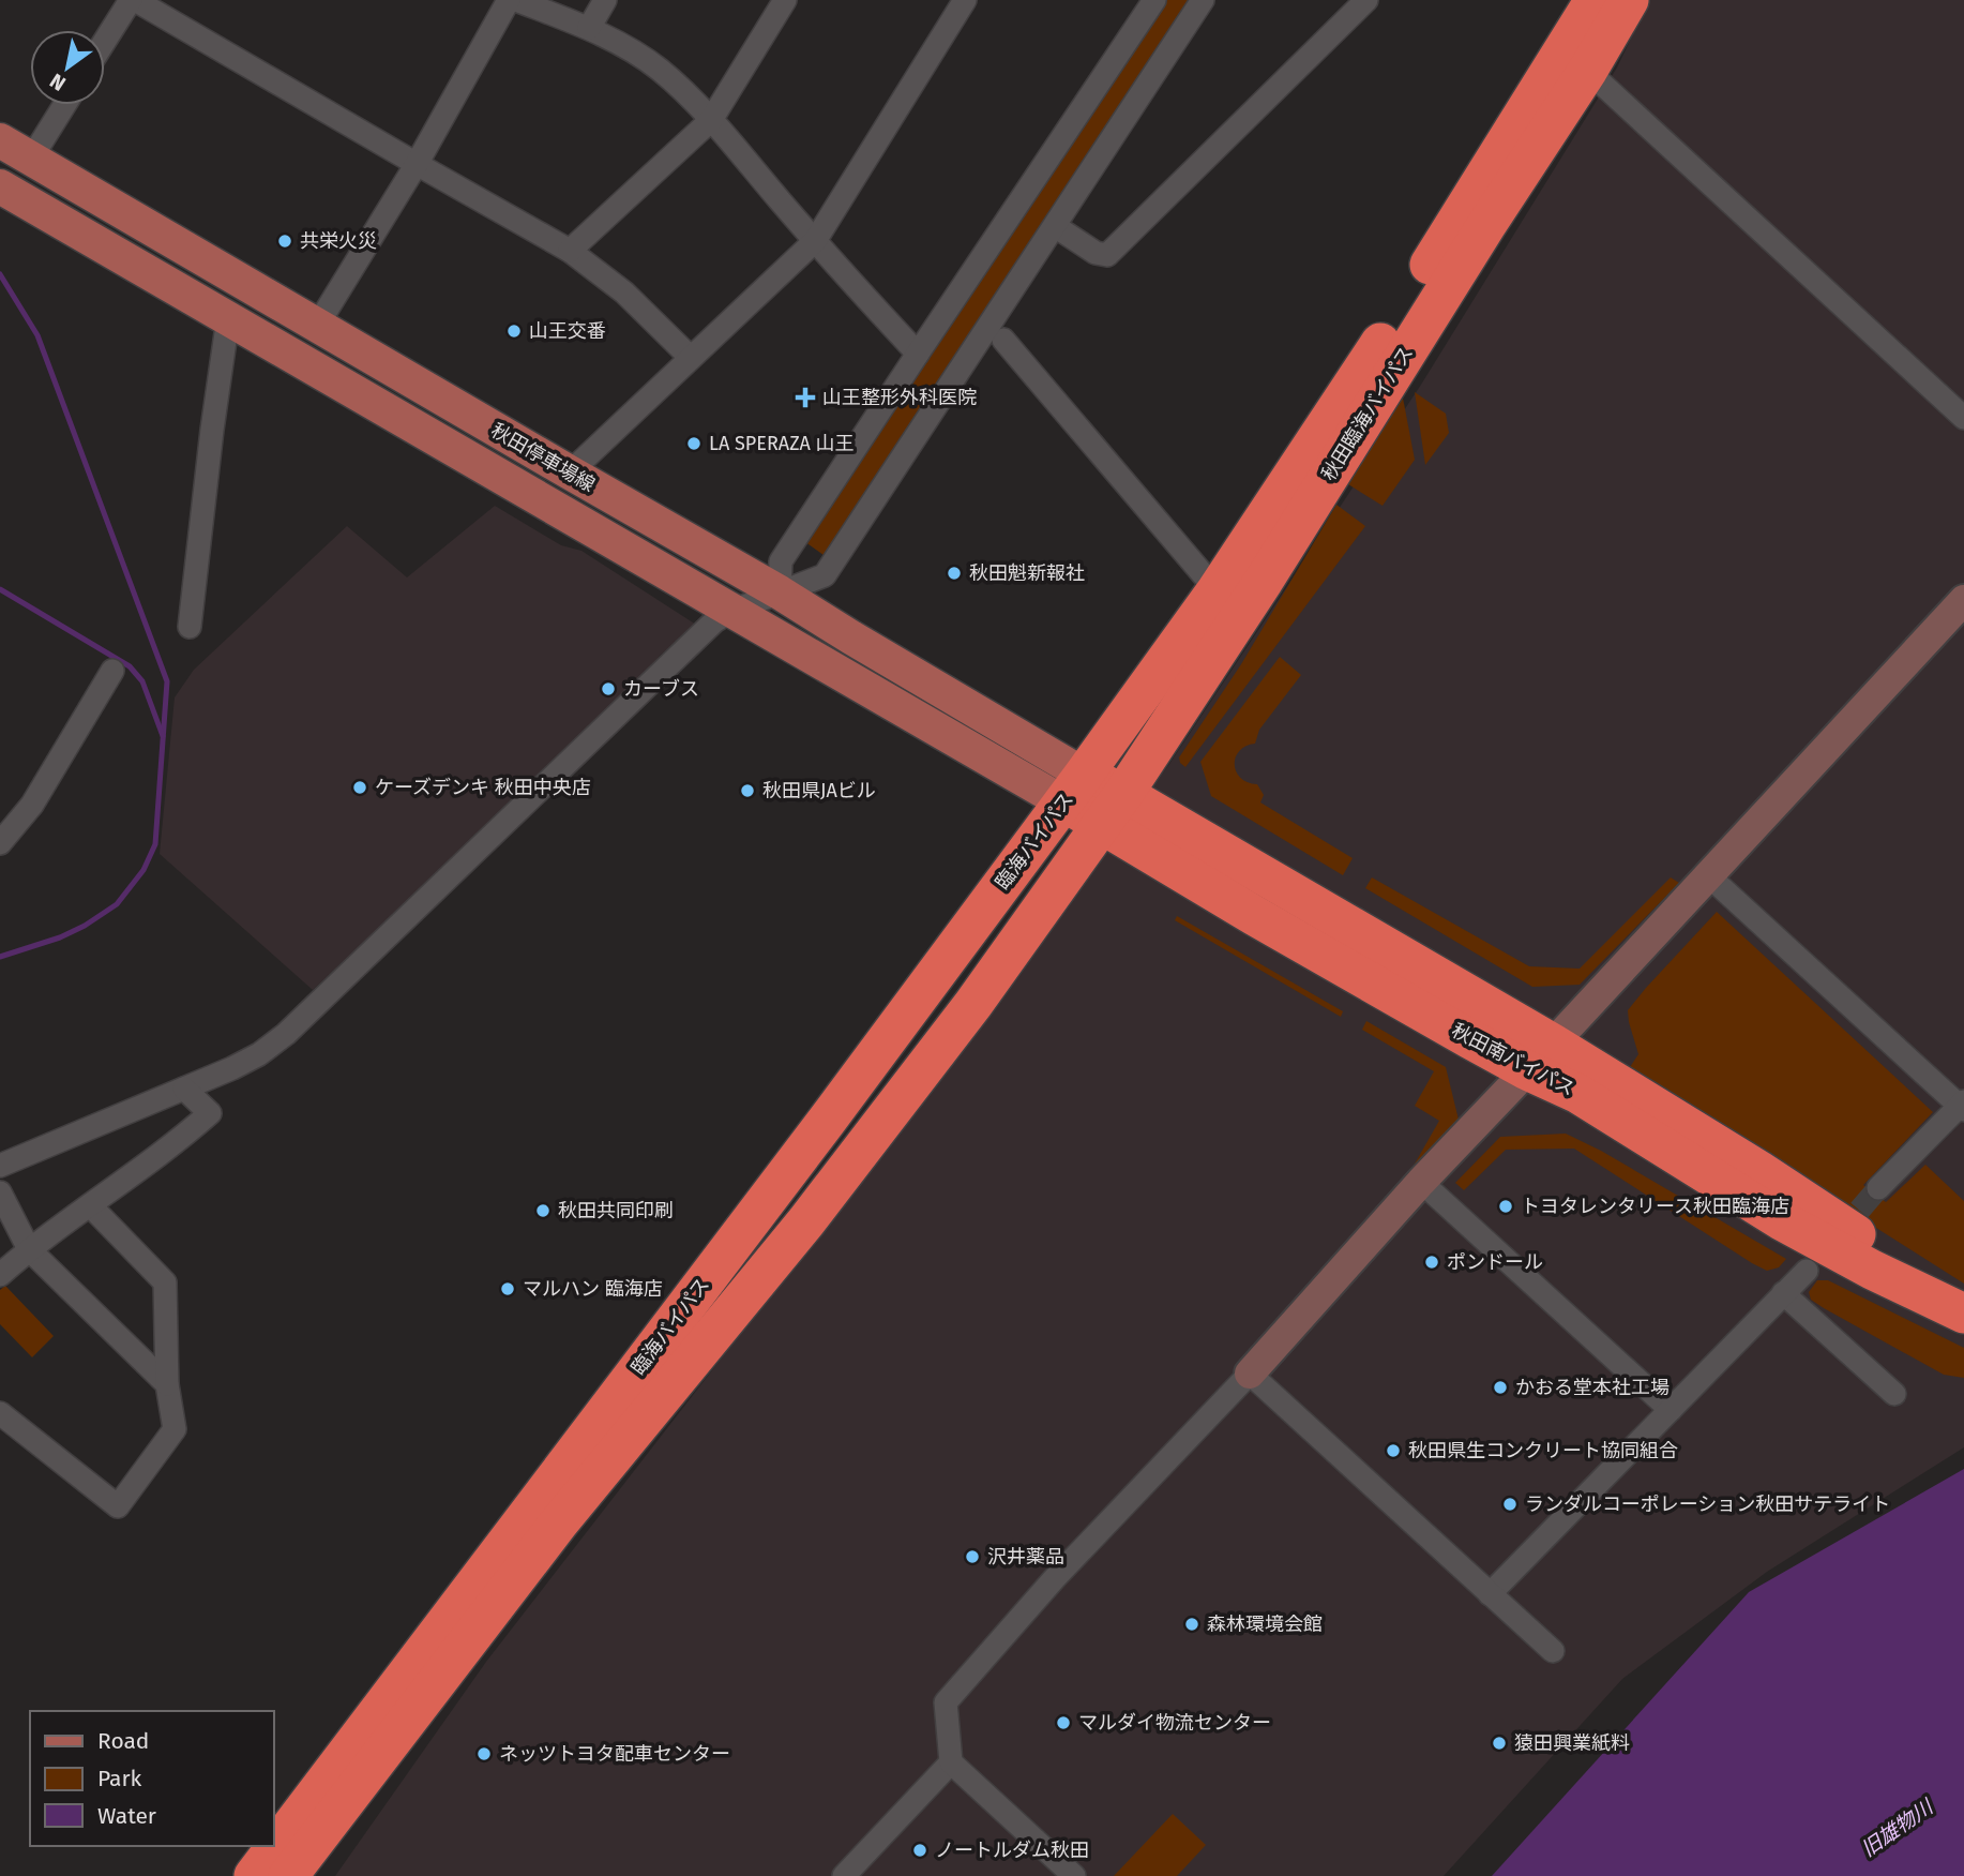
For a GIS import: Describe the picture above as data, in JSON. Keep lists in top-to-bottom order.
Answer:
{
  "streets": {
    "highway": ["秋田臨海バイパス", "臨海バイパス", "秋田南バイパス"],
    "main road": ["秋田停車場線"]
  },
  "crossings": [
    ["秋田臨海バイパス", "秋田停車場線"],
    ["秋田臨海バイパス", "臨海バイパス"],
    ["秋田臨海バイパス", "秋田南バイパス"],
    ["秋田停車場線", "臨海バイパス"],
    ["秋田停車場線", "秋田南バイパス"],
    ["臨海バイパス", "秋田南バイパス"]
  ],
  "water": ["旧雄物川"],
  "places": {
    "other": [
      "共栄火災",
      "山王交番",
      "LA SPERAZA 山王",
      "秋田魁新報社",
      "カーブス",
      "ケーズデンキ 秋田中央店",
      "秋田県JAビル",
      "トヨタレンタリース秋田臨海店",
      "秋田共同印刷",
      "ポンドール",
      "マルハン 臨海店",
      "かおる堂本社工場",
      "秋田県生コンクリート協同組合",
      "ランダルコーポレーション秋田サテライト",
      "沢井薬品",
      "森林環境会館",
      "マルダイ物流センター",
      "猿田興業紙料",
      "ネッツトヨタ配車センター",
      "ノートルダム秋田"
    ],
    "health": ["山王整形外科医院"]
  },
  "legend": ["Road", "Park", "Water"],
  "north": "bottom left"
}
